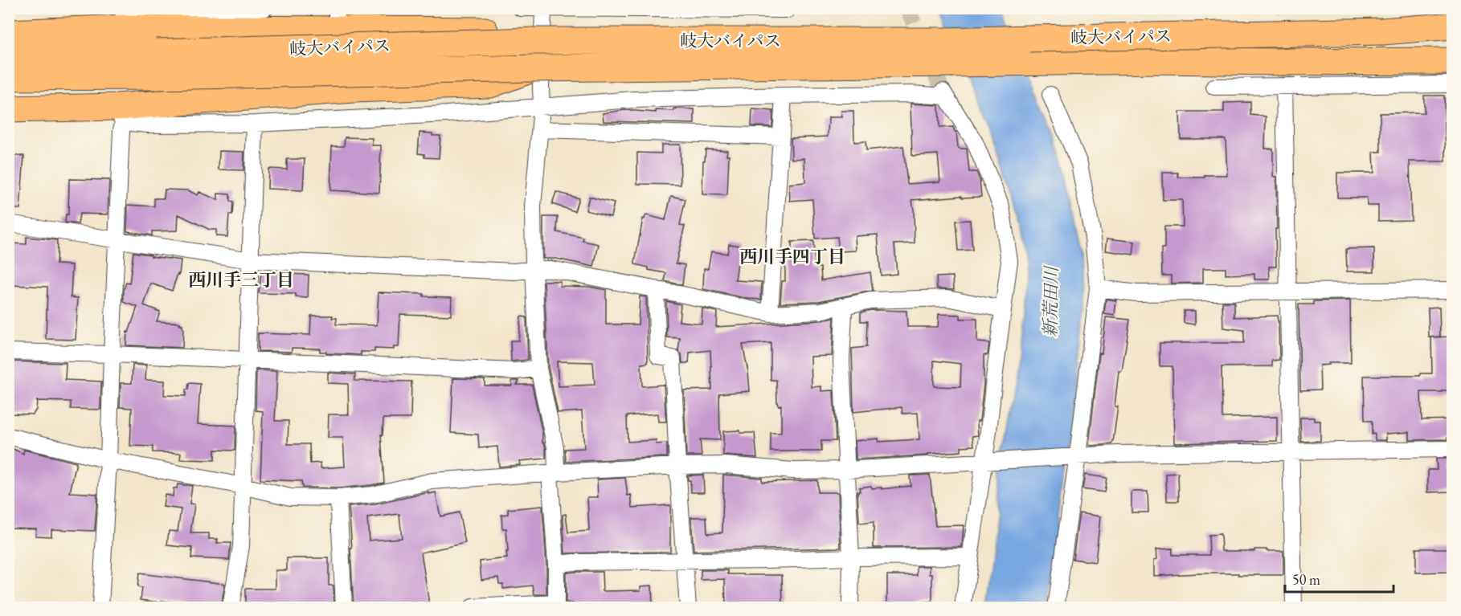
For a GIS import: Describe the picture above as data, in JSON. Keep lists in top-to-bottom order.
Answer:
{
  "streets": {
    "highway": ["岐大バイパス"]
  },
  "districts": ["西川手四丁目", "西川手三丁目"],
  "water": ["新荒田川"],
  "scale_bar": "50 m"
}
